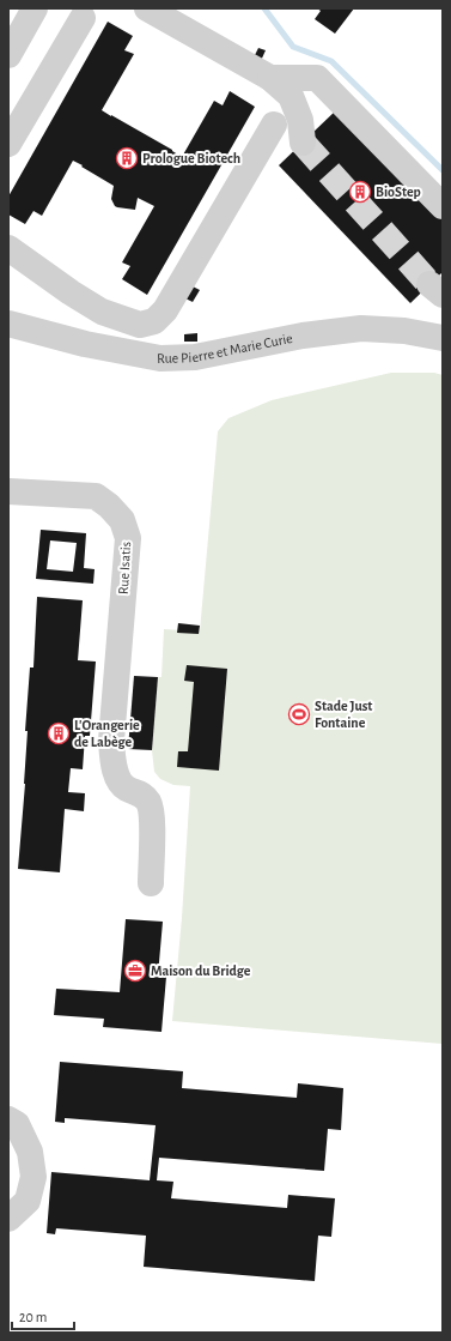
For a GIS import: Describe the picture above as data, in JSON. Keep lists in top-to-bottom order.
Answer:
{
  "streets": {
    "street": ["Rue Pierre et Marie Curie", "Rue Isatis"]
  },
  "places": {
    "building": ["Prologue Biotech", "BioStep", "L'Orangerie de Labège"],
    "sports": ["Stade Just Fontaine"],
    "office": ["Maison du Bridge"]
  },
  "scale_bar": "20 m"
}
